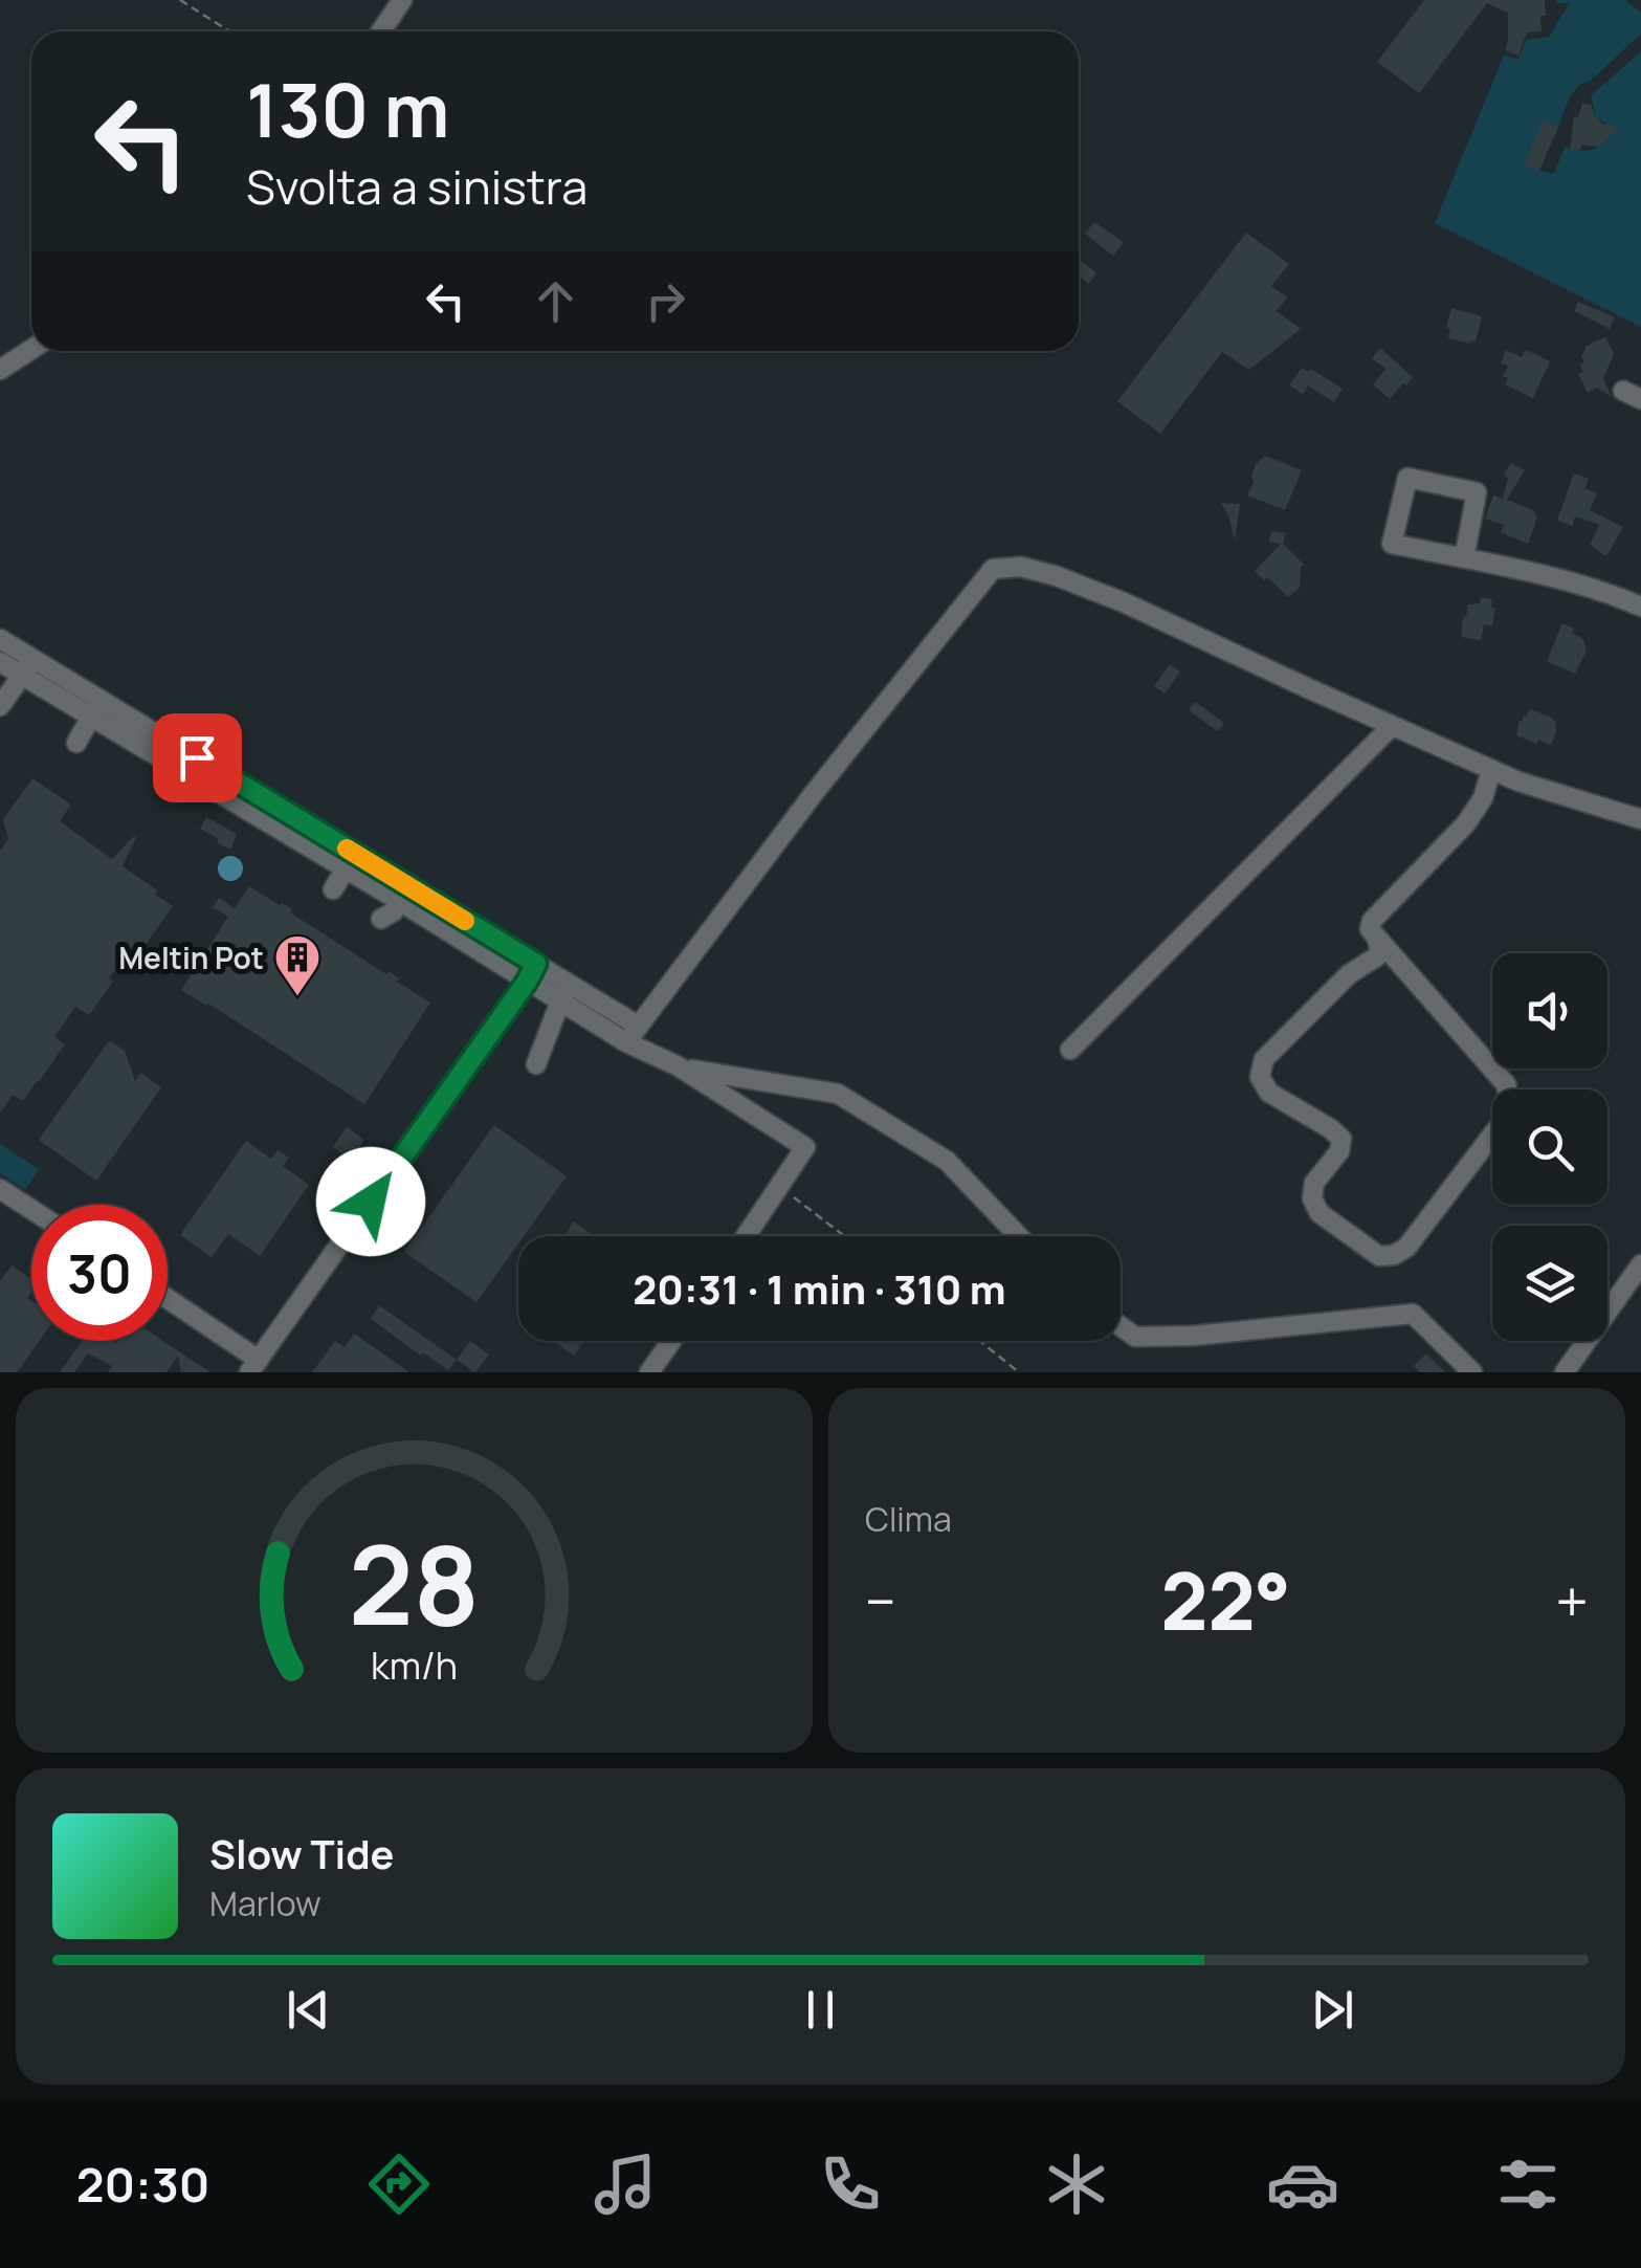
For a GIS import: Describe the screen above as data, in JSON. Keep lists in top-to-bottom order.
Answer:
{
  "places": {
    "building": ["Meltin Pot"]
  },
  "page": {
    "turn": ["130 m", "Svolta a sinistra"],
    "limit": "30",
    "trip": "20:31 · 1 min · 310 m",
    "tile": "Clima",
    "heat": ["−", "22°", "+"],
    "song": ["Slow Tide", "Marlow"],
    "tabs": "20:30",
    "gauge": ["28", "km/h"]
  }
}
